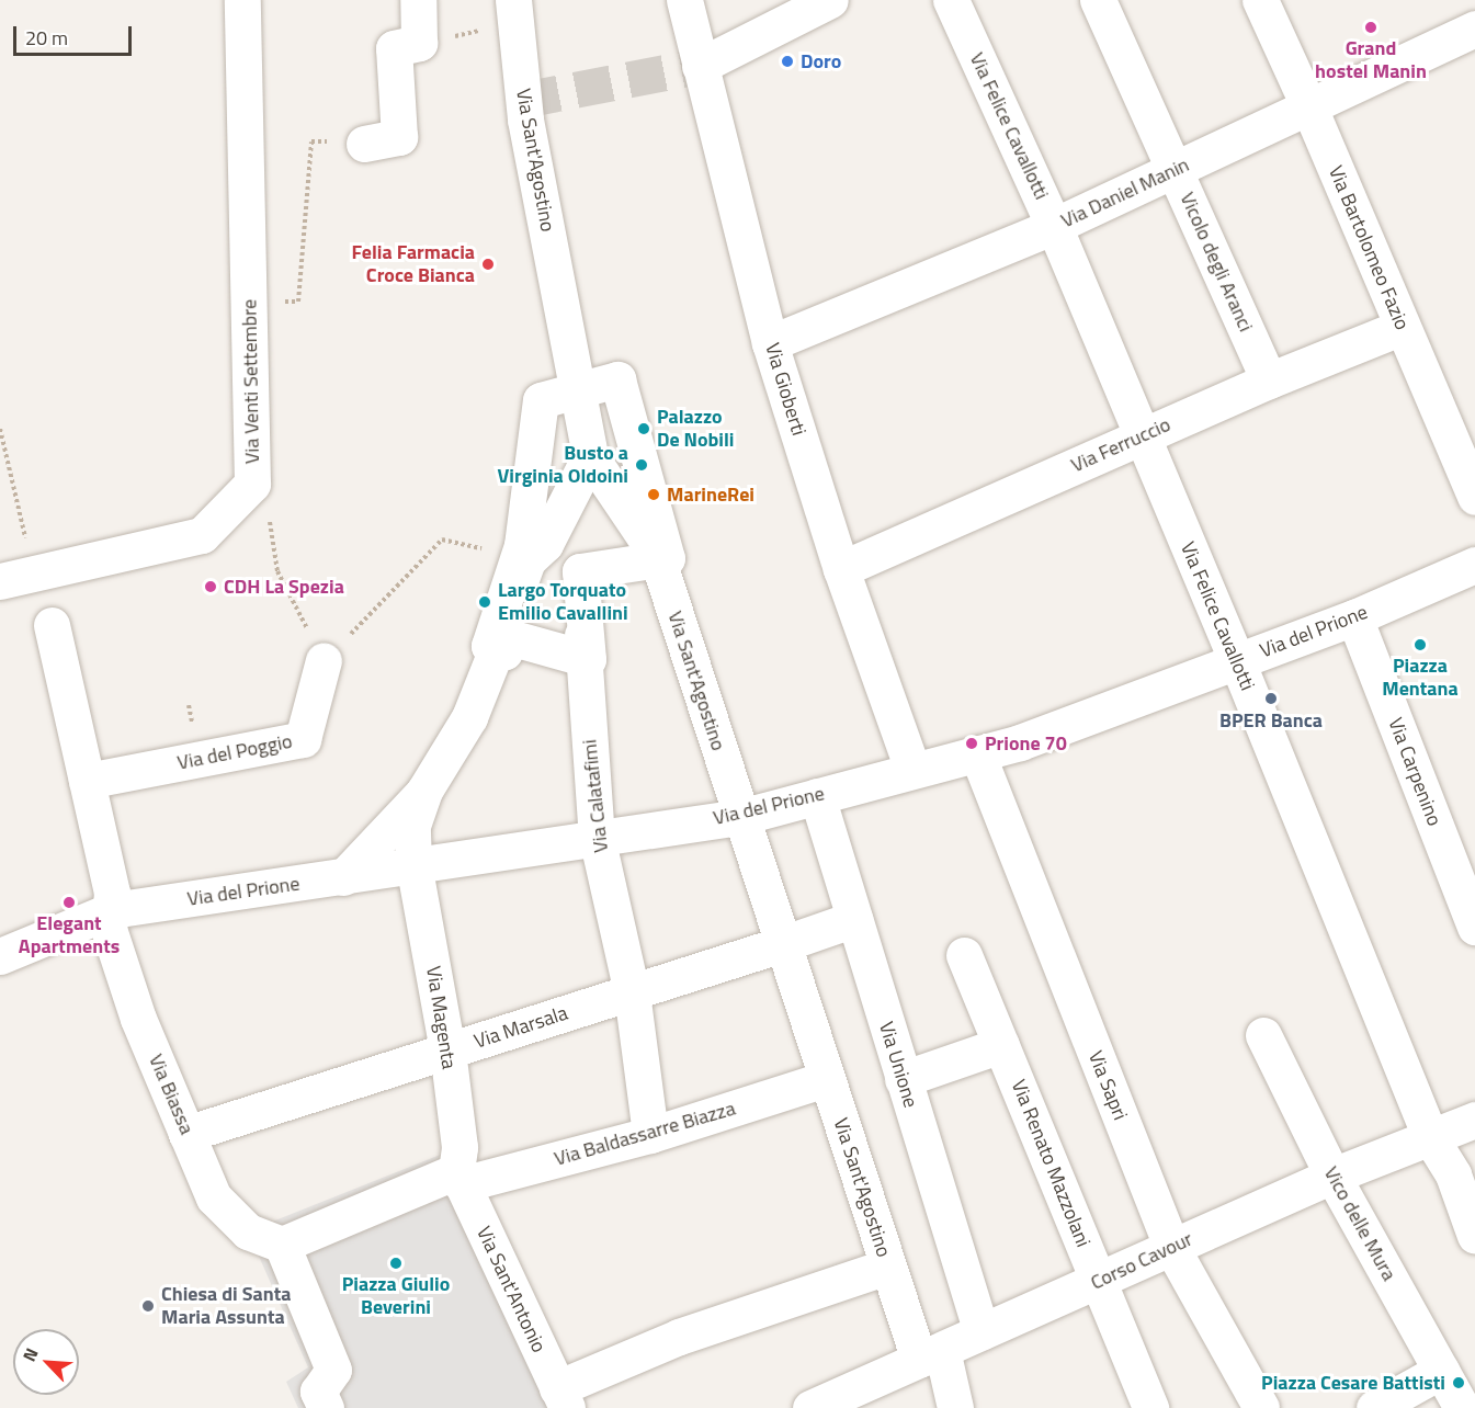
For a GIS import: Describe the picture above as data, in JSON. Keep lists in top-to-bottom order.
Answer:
{
  "streets": {
    "street": [
      "Via Felice Cavallotti",
      "Via Sant'Agostino",
      "Via Daniel Manin",
      "Via Bartolomeo Fazio",
      "Vicolo degli Aranci",
      "Via Venti Settembre",
      "Via Gioberti",
      "Via Ferruccio",
      "Via del Prione",
      "Via del Poggio",
      "Via Carpenino",
      "Via Calatafimi",
      "Via Magenta",
      "Via Marsala",
      "Via Unione",
      "Via Sapri",
      "Via Biassa",
      "Via Baldassarre Biazza",
      "Via Renato Mazzolani",
      "Vico delle Mura",
      "Corso Cavour",
      "Via Sant'Antonio"
    ]
  },
  "crossings": [
    ["Via Felice Cavallotti", "Via Daniel Manin"],
    ["Via Felice Cavallotti", "Via Ferruccio"],
    ["Via Felice Cavallotti", "Via del Prione"],
    ["Via Felice Cavallotti", "Corso Cavour"],
    ["Via Sant'Agostino", "Via del Prione"],
    ["Via Sant'Agostino", "Via Marsala"],
    ["Via Sant'Agostino", "Via Baldassarre Biazza"],
    ["Via Sant'Agostino", "Corso Cavour"],
    ["Via Daniel Manin", "Via Bartolomeo Fazio"],
    ["Via Daniel Manin", "Vicolo degli Aranci"],
    ["Via Daniel Manin", "Via Gioberti"],
    ["Via Bartolomeo Fazio", "Via Ferruccio"],
    ["Vicolo degli Aranci", "Via Ferruccio"],
    ["Via Gioberti", "Via Ferruccio"],
    ["Via Gioberti", "Via del Prione"],
    ["Via del Prione", "Via Carpenino"],
    ["Via del Prione", "Via Calatafimi"],
    ["Via del Prione", "Via Magenta"],
    ["Via del Prione", "Via Unione"],
    ["Via del Prione", "Via Sapri"],
    ["Via del Prione", "Via Biassa"],
    ["Via del Poggio", "Via Biassa"],
    ["Via Calatafimi", "Via Marsala"],
    ["Via Calatafimi", "Via Baldassarre Biazza"],
    ["Via Magenta", "Via Marsala"],
    ["Via Magenta", "Via Baldassarre Biazza"],
    ["Via Magenta", "Via Sant'Antonio"],
    ["Via Marsala", "Via Unione"],
    ["Via Marsala", "Via Biassa"],
    ["Via Unione", "Corso Cavour"],
    ["Via Sapri", "Corso Cavour"],
    ["Via Biassa", "Via Baldassarre Biazza"],
    ["Via Baldassarre Biazza", "Via Sant'Antonio"],
    ["Via Renato Mazzolani", "Corso Cavour"],
    ["Vico delle Mura", "Corso Cavour"]
  ],
  "places": [
    "Grand hostel Manin",
    "Doro",
    "Felia Farmacia Croce Bianca",
    "Palazzo De Nobili",
    "Busto a Virginia Oldoini",
    "MarineRei",
    "CDH La Spezia",
    "Largo Torquato Emilio Cavallini",
    "Piazza Mentana",
    "BPER Banca",
    "Prione 70",
    "Elegant Apartments",
    "Piazza Giulio Beverini",
    "Chiesa di Santa Maria Assunta",
    "Piazza Cesare Battisti"
  ],
  "scale_bar": "20 m",
  "north": "top left"
}
